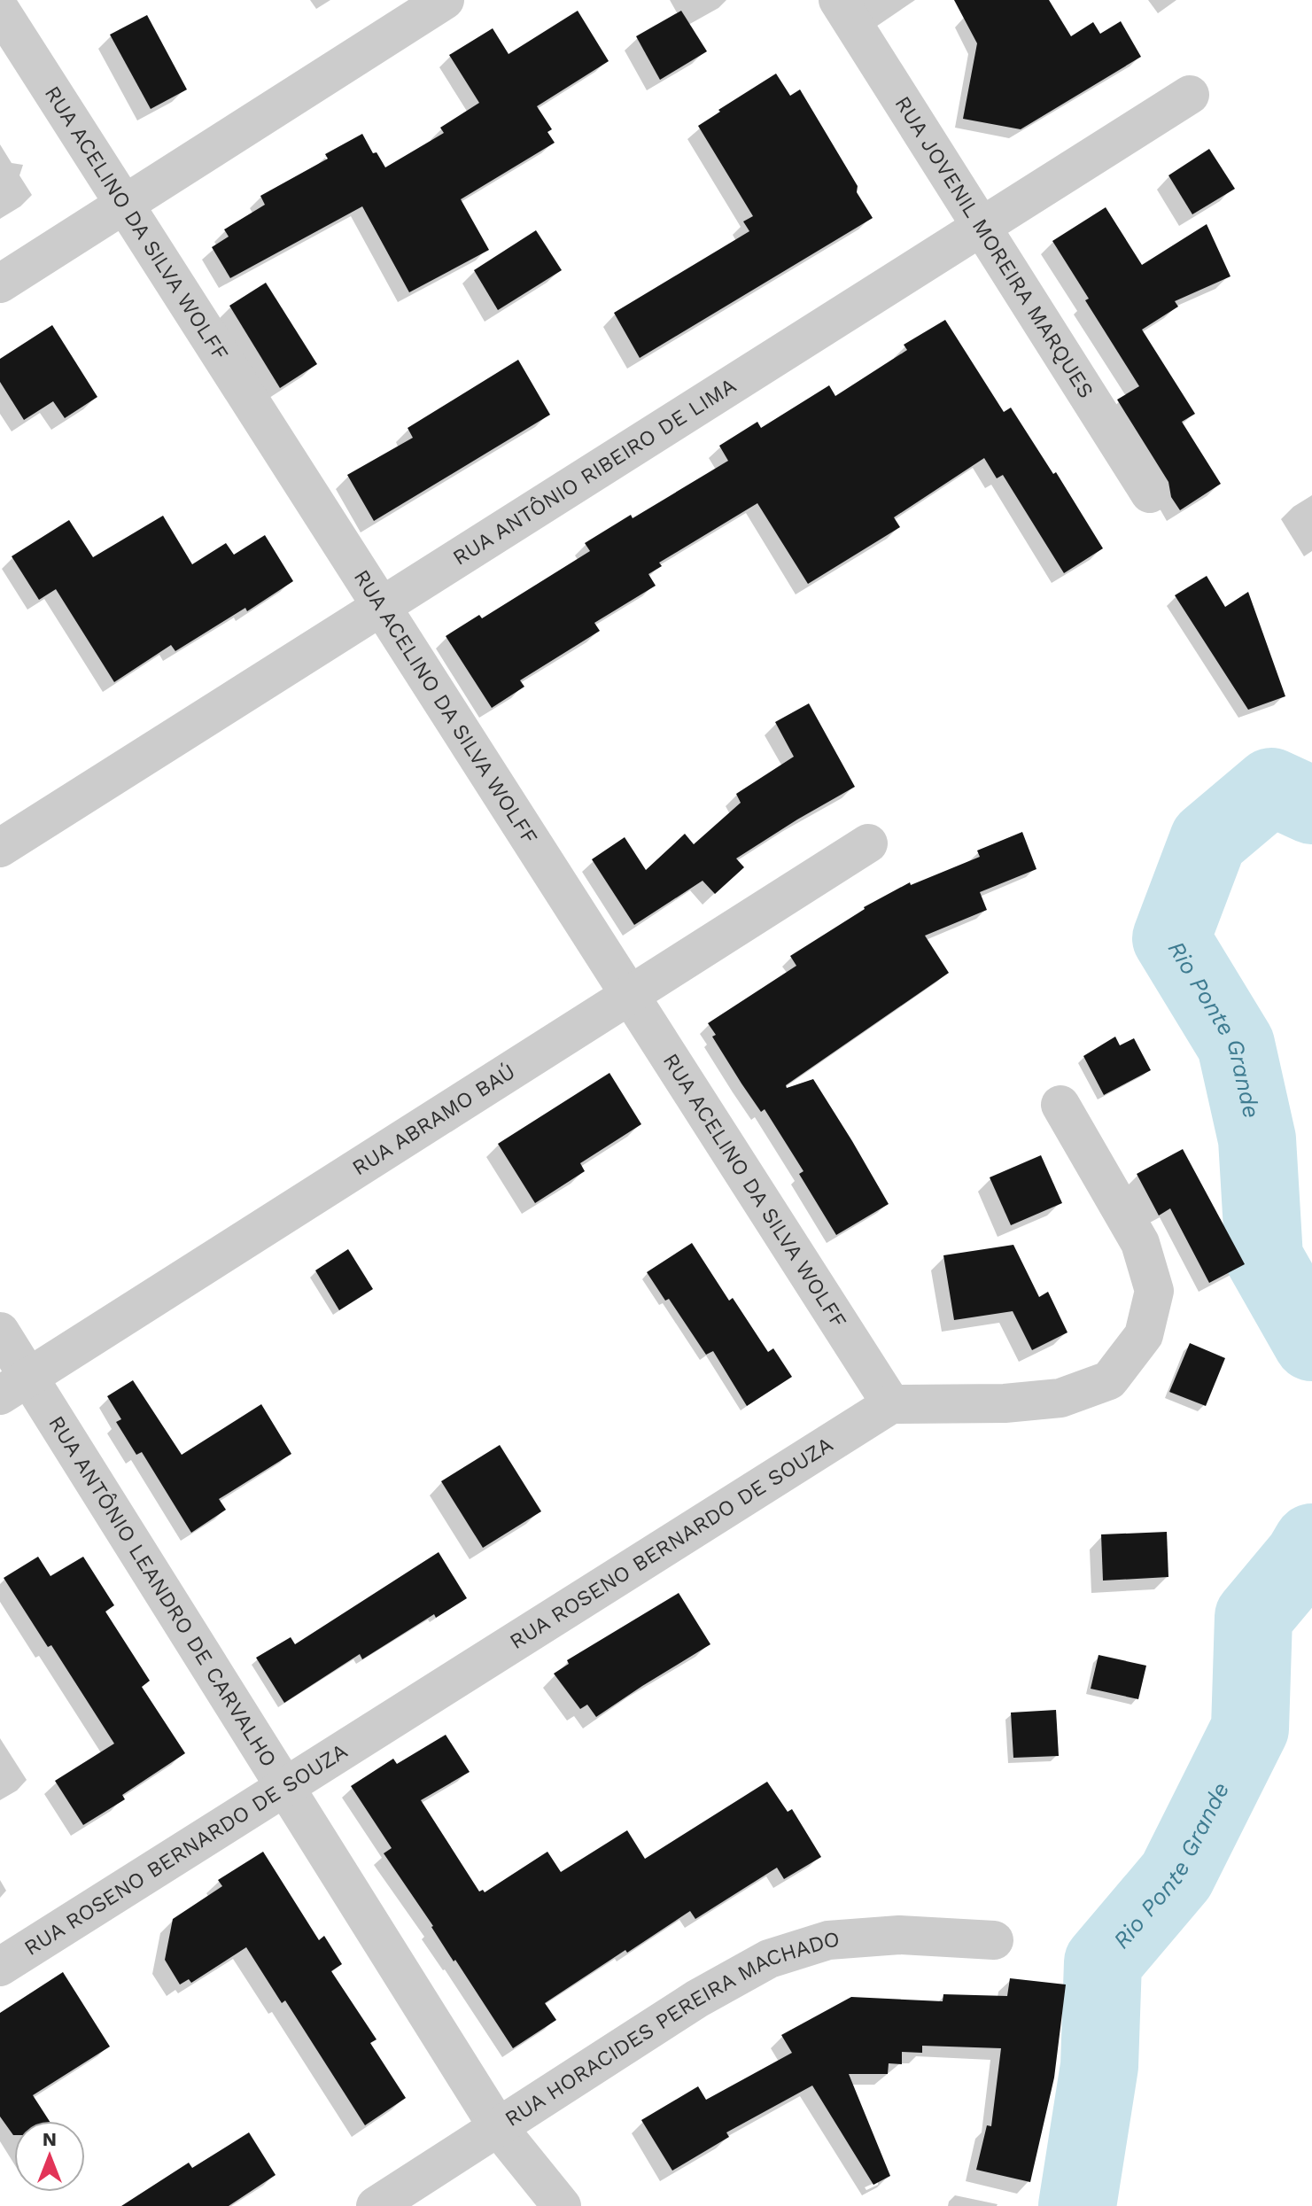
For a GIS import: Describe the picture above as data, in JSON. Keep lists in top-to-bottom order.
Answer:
{
  "streets": {
    "street": [
      "RUA ACELINO DA SILVA WOLFF",
      "RUA JOVENIL MOREIRA MARQUES",
      "RUA ANTÔNIO RIBEIRO DE LIMA",
      "RUA ABRAMO BAÚ",
      "RUA ROSENO BERNARDO DE SOUZA",
      "RUA ANTÔNIO LEANDRO DE CARVALHO",
      "RUA HORACIDES PEREIRA MACHADO"
    ]
  },
  "crossings": [
    ["RUA ACELINO DA SILVA WOLFF", "RUA ANTÔNIO RIBEIRO DE LIMA"],
    ["RUA ACELINO DA SILVA WOLFF", "RUA ABRAMO BAÚ"],
    ["RUA ACELINO DA SILVA WOLFF", "RUA ROSENO BERNARDO DE SOUZA"],
    ["RUA JOVENIL MOREIRA MARQUES", "RUA ANTÔNIO RIBEIRO DE LIMA"],
    ["RUA ABRAMO BAÚ", "RUA ANTÔNIO LEANDRO DE CARVALHO"],
    ["RUA ROSENO BERNARDO DE SOUZA", "RUA ANTÔNIO LEANDRO DE CARVALHO"],
    ["RUA ANTÔNIO LEANDRO DE CARVALHO", "RUA HORACIDES PEREIRA MACHADO"]
  ],
  "water": ["Rio Ponte Grande"],
  "north": "top"
}
